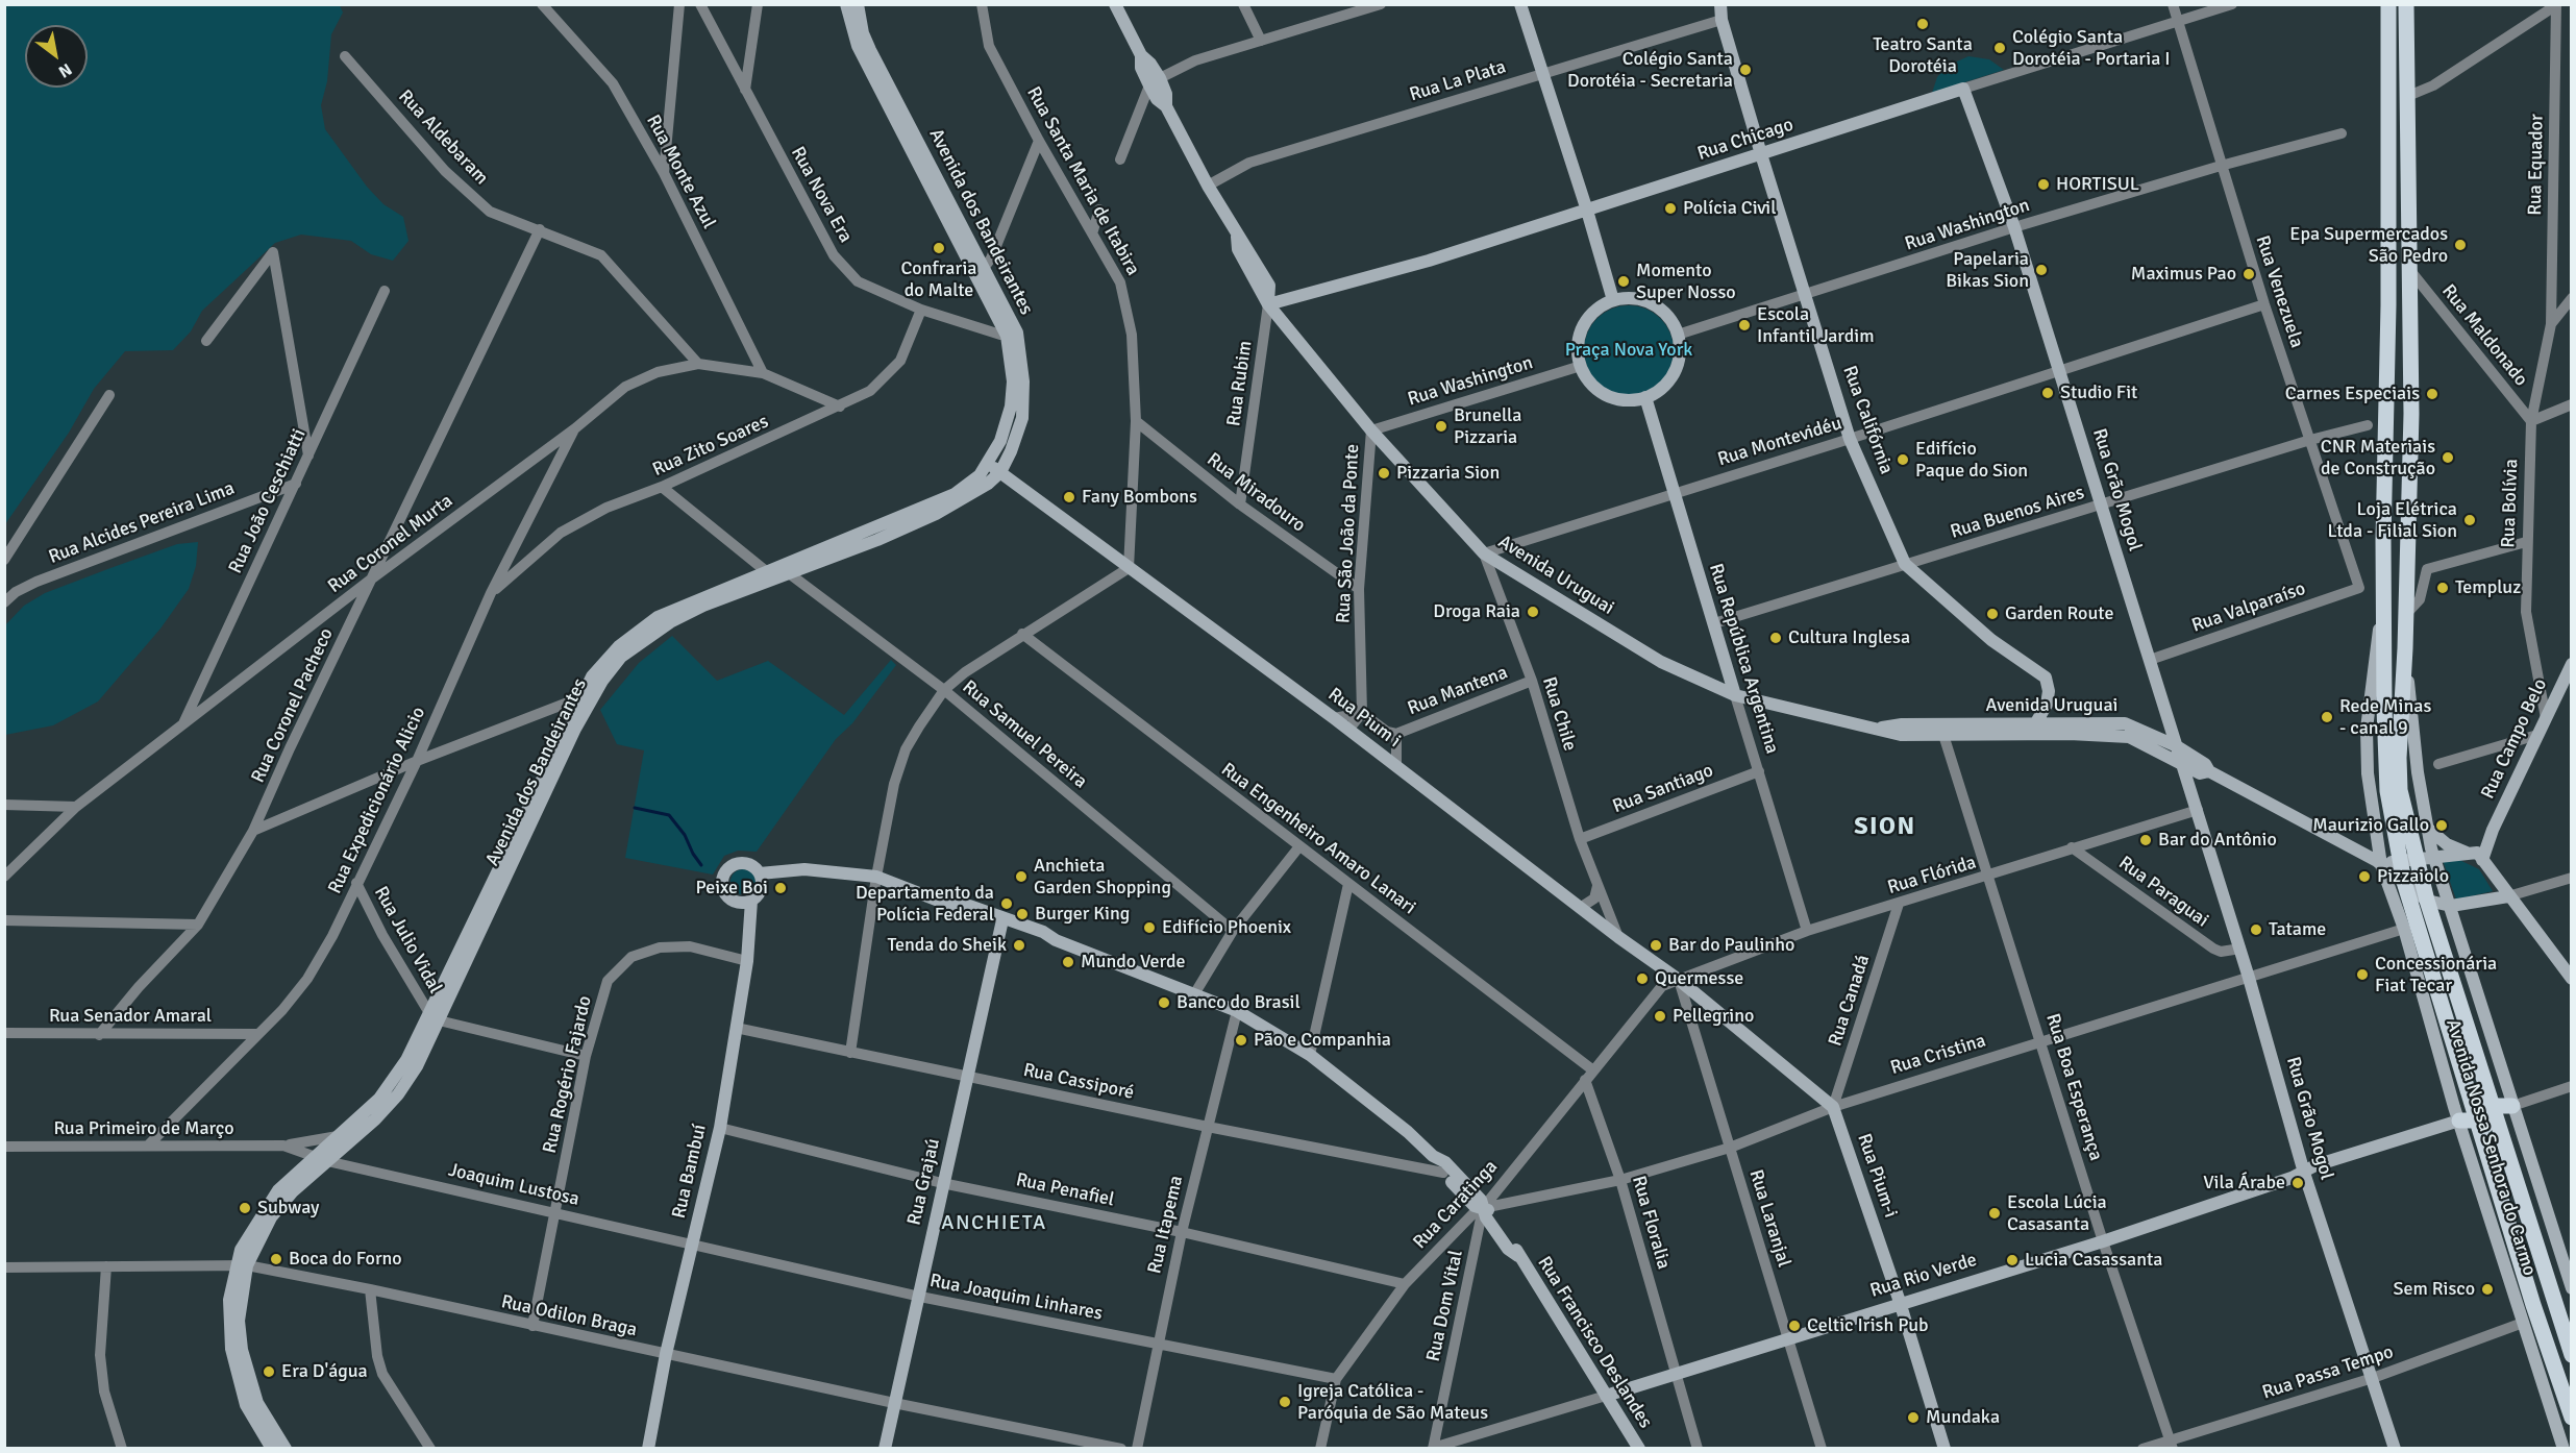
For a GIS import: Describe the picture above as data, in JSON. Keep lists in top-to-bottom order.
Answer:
{
  "streets": {
    "main road": ["Avenida Nossa Senhora do Carmo"],
    "street": [
      "Rua La Plata",
      "Rua Aldebaram",
      "Rua Chicago",
      "Rua Equador",
      "Rua Monte Azul",
      "Rua Santa Maria de Itabira",
      "Rua Nova Era",
      "Avenida dos Bandeirantes",
      "Rua Washington",
      "Rua Venezuela",
      "Rua Maldonado",
      "Rua Rubim",
      "Rua Califórnia",
      "Rua Montevidéu",
      "Rua Zito Soares",
      "Rua Grão Mogol",
      "Rua Miradouro",
      "Rua João Ceschiatti",
      "Rua Bolívia",
      "Rua Buenos Aires",
      "Rua Alcides Pereira Lima",
      "Rua São João da Ponte",
      "Rua Coronel Murta",
      "Avenida Uruguai",
      "Rua Valparaíso",
      "Rua República Argentina",
      "Rua Mantena",
      "Rua Coronel Pacheco",
      "Rua Chile",
      "Rua Pium i",
      "Rua Samuel Pereira",
      "Rua Campo Belo",
      "Rua Santiago",
      "Rua Expedicionário Alicio",
      "Rua Engenheiro Amaro Lanari",
      "Rua Flórida",
      "Rua Paraguai",
      "Rua Julio Vidal",
      "Rua Canadá",
      "Rua Senador Amaral",
      "Rua Cristina",
      "Rua Rogério Fajardo",
      "Rua Cassiporé",
      "Rua Boa Esperança",
      "Rua Primeiro de Março",
      "Rua Bambuí",
      "Rua Pium-i",
      "Rua Grajaú",
      "Joaquim Lustosa",
      "Rua Penafiel",
      "Rua Caratinga",
      "Rua Laranjal",
      "Rua Floralia",
      "Rua Itapema",
      "Rua Rio Verde",
      "Rua Joaquim Linhares",
      "Rua Dom Vital",
      "Rua Odilon Braga",
      "Rua Francisco Deslandes",
      "Rua Passa Tempo"
    ]
  },
  "crossings": [
    ["Rua La Plata", "Rua Califórnia"],
    ["Rua La Plata", "Avenida Uruguai"],
    ["Rua Aldebaram", "Rua Coronel Murta"],
    ["Rua Aldebaram", "Rua Coronel Pacheco"],
    ["Rua Chicago", "Rua Venezuela"],
    ["Rua Chicago", "Rua Rubim"],
    ["Rua Chicago", "Rua Califórnia"],
    ["Rua Chicago", "Rua Grão Mogol"],
    ["Rua Chicago", "Avenida Uruguai"],
    ["Rua Equador", "Rua Bolívia"],
    ["Rua Monte Azul", "Rua Coronel Murta"],
    ["Rua Santa Maria de Itabira", "Rua Miradouro"],
    ["Rua Santa Maria de Itabira", "Rua Pium i"],
    ["Rua Nova Era", "Avenida dos Bandeirantes"],
    ["Rua Nova Era", "Rua Zito Soares"],
    ["Avenida dos Bandeirantes", "Rua Samuel Pereira"],
    ["Avenida dos Bandeirantes", "Rua Julio Vidal"],
    ["Avenida dos Bandeirantes", "Rua Primeiro de Março"],
    ["Avenida dos Bandeirantes", "Joaquim Lustosa"],
    ["Avenida dos Bandeirantes", "Rua Odilon Braga"],
    ["Rua Washington", "Rua Venezuela"],
    ["Rua Washington", "Rua Califórnia"],
    ["Rua Washington", "Rua Grão Mogol"],
    ["Rua Washington", "Rua São João da Ponte"],
    ["Rua Washington", "Avenida Uruguai"],
    ["Rua Washington", "Rua República Argentina"],
    ["Rua Venezuela", "Rua Montevidéu"],
    ["Rua Venezuela", "Rua Buenos Aires"],
    ["Rua Venezuela", "Rua Valparaíso"],
    ["Rua Maldonado", "Rua Bolívia"],
    ["Rua Maldonado", "Avenida Nossa Senhora do Carmo"],
    ["Rua Rubim", "Rua Miradouro"],
    ["Rua Rubim", "Avenida Uruguai"],
    ["Rua Califórnia", "Rua Montevidéu"],
    ["Rua Califórnia", "Rua Buenos Aires"],
    ["Rua Montevidéu", "Rua Grão Mogol"],
    ["Rua Montevidéu", "Avenida Uruguai"],
    ["Rua Montevidéu", "Rua República Argentina"],
    ["Rua Montevidéu", "Rua Chile"],
    ["Rua Zito Soares", "Rua Coronel Murta"],
    ["Rua Zito Soares", "Rua Expedicionário Alicio"],
    ["Rua Grão Mogol", "Rua Buenos Aires"],
    ["Rua Grão Mogol", "Avenida Uruguai"],
    ["Rua Grão Mogol", "Rua Valparaíso"],
    ["Rua Grão Mogol", "Rua Flórida"],
    ["Rua Grão Mogol", "Rua Paraguai"],
    ["Rua Grão Mogol", "Rua Cristina"],
    ["Rua Grão Mogol", "Rua Rio Verde"],
    ["Rua Grão Mogol", "Rua Passa Tempo"],
    ["Rua Miradouro", "Rua São João da Ponte"],
    ["Rua João Ceschiatti", "Rua Alcides Pereira Lima"],
    ["Rua João Ceschiatti", "Rua Coronel Murta"],
    ["Rua Bolívia", "Rua Campo Belo"],
    ["Rua Buenos Aires", "Rua República Argentina"],
    ["Rua São João da Ponte", "Avenida Uruguai"],
    ["Rua São João da Ponte", "Rua Mantena"],
    ["Rua Coronel Murta", "Rua Coronel Pacheco"],
    ["Rua Coronel Murta", "Rua Expedicionário Alicio"],
    ["Avenida Uruguai", "Rua República Argentina"],
    ["Avenida Uruguai", "Rua Chile"],
    ["Avenida Uruguai", "Rua Boa Esperança"],
    ["Avenida Uruguai", "Avenida Nossa Senhora do Carmo"],
    ["Rua República Argentina", "Rua Santiago"],
    ["Rua República Argentina", "Rua Flórida"],
    ["Rua Mantena", "Rua Chile"],
    ["Rua Mantena", "Rua Pium i"],
    ["Rua Coronel Pacheco", "Rua Senador Amaral"],
    ["Rua Chile", "Rua Pium i"],
    ["Rua Chile", "Rua Santiago"],
    ["Rua Pium i", "Rua Flórida"],
    ["Rua Pium i", "Rua Caratinga"],
    ["Rua Expedicionário Alicio", "Rua Julio Vidal"],
    ["Rua Expedicionário Alicio", "Rua Senador Amaral"],
    ["Rua Expedicionário Alicio", "Rua Primeiro de Março"],
    ["Rua Engenheiro Amaro Lanari", "Rua Caratinga"],
    ["Rua Flórida", "Rua Paraguai"],
    ["Rua Flórida", "Rua Canadá"],
    ["Rua Flórida", "Rua Boa Esperança"],
    ["Rua Flórida", "Rua Caratinga"],
    ["Rua Julio Vidal", "Rua Rogério Fajardo"],
    ["Rua Canadá", "Rua Cristina"],
    ["Rua Canadá", "Rua Pium-i"],
    ["Rua Cristina", "Rua Boa Esperança"],
    ["Rua Cristina", "Avenida Nossa Senhora do Carmo"],
    ["Rua Cristina", "Rua Pium-i"],
    ["Rua Cristina", "Rua Caratinga"],
    ["Rua Cristina", "Rua Laranjal"],
    ["Rua Cristina", "Rua Floralia"],
    ["Rua Cristina", "Rua Dom Vital"],
    ["Rua Cristina", "Rua Francisco Deslandes"],
    ["Rua Rogério Fajardo", "Rua Bambuí"],
    ["Rua Rogério Fajardo", "Joaquim Lustosa"],
    ["Rua Rogério Fajardo", "Rua Odilon Braga"],
    ["Rua Cassiporé", "Rua Bambuí"],
    ["Rua Cassiporé", "Rua Grajaú"],
    ["Rua Cassiporé", "Rua Itapema"],
    ["Rua Cassiporé", "Rua Francisco Deslandes"],
    ["Rua Boa Esperança", "Rua Rio Verde"],
    ["Rua Boa Esperança", "Rua Passa Tempo"],
    ["Rua Primeiro de Março", "Joaquim Lustosa"],
    ["Avenida Nossa Senhora do Carmo", "Rua Rio Verde"],
    ["Avenida Nossa Senhora do Carmo", "Rua Passa Tempo"],
    ["Rua Bambuí", "Joaquim Lustosa"],
    ["Rua Bambuí", "Rua Penafiel"],
    ["Rua Bambuí", "Rua Joaquim Linhares"],
    ["Rua Bambuí", "Rua Odilon Braga"],
    ["Rua Bambuí", "Rua Francisco Deslandes"],
    ["Rua Pium-i", "Rua Rio Verde"],
    ["Rua Grajaú", "Rua Penafiel"],
    ["Rua Grajaú", "Rua Joaquim Linhares"],
    ["Rua Grajaú", "Rua Odilon Braga"],
    ["Rua Grajaú", "Rua Francisco Deslandes"],
    ["Joaquim Lustosa", "Rua Joaquim Linhares"],
    ["Rua Penafiel", "Rua Caratinga"],
    ["Rua Penafiel", "Rua Itapema"],
    ["Rua Caratinga", "Rua Floralia"],
    ["Rua Caratinga", "Rua Joaquim Linhares"],
    ["Rua Caratinga", "Rua Dom Vital"],
    ["Rua Caratinga", "Rua Francisco Deslandes"],
    ["Rua Laranjal", "Rua Rio Verde"],
    ["Rua Floralia", "Rua Rio Verde"],
    ["Rua Itapema", "Rua Joaquim Linhares"],
    ["Rua Itapema", "Rua Francisco Deslandes"],
    ["Rua Rio Verde", "Rua Dom Vital"],
    ["Rua Rio Verde", "Rua Francisco Deslandes"],
    ["Rua Dom Vital", "Rua Francisco Deslandes"]
  ],
  "districts": ["SION", "ANCHIETA"],
  "parks": ["Praça Nova York"],
  "places": [
    "Teatro Santa Dorotéia",
    "Colégio Santa Dorotéia - Portaria I",
    "Colégio Santa Dorotéia - Secretaria",
    "HORTISUL",
    "Polícia Civil",
    "Epa Supermercados São Pedro",
    "Confraria do Malte",
    "Papelaria Bikas Sion",
    "Maximus Pao",
    "Momento Super Nosso",
    "Escola Infantil Jardim",
    "Studio Fit",
    "Carnes Especiais",
    "Brunella Pizzaria",
    "CNR Materiais de Construção",
    "Edifício Paque do Sion",
    "Pizzaria Sion",
    "Fany Bombons",
    "Loja Elétrica Ltda - Filial Sion",
    "Templuz",
    "Droga Raia",
    "Garden Route",
    "Cultura Inglesa",
    "Rede Minas - canal 9",
    "Maurizio Gallo",
    "Bar do Antônio",
    "Anchieta Garden Shopping",
    "Pizzaiolo",
    "Peixe Boi",
    "Departamento da Polícia Federal",
    "Burger King",
    "Edifício Phoenix",
    "Tatame",
    "Tenda do Sheik",
    "Bar do Paulinho",
    "Mundo Verde",
    "Concessionária Fiat Tecar",
    "Quermesse",
    "Banco do Brasil",
    "Pellegrino",
    "Pão e Companhia",
    "Vila Árabe",
    "Subway",
    "Escola Lúcia Casasanta",
    "Boca do Forno",
    "Lucia Casassanta",
    "Sem Risco",
    "Celtic Irish Pub",
    "Era D'água",
    "Igreja Católica - Paróquia de São Mateus",
    "Mundaka"
  ],
  "north": "bottom right"
}
